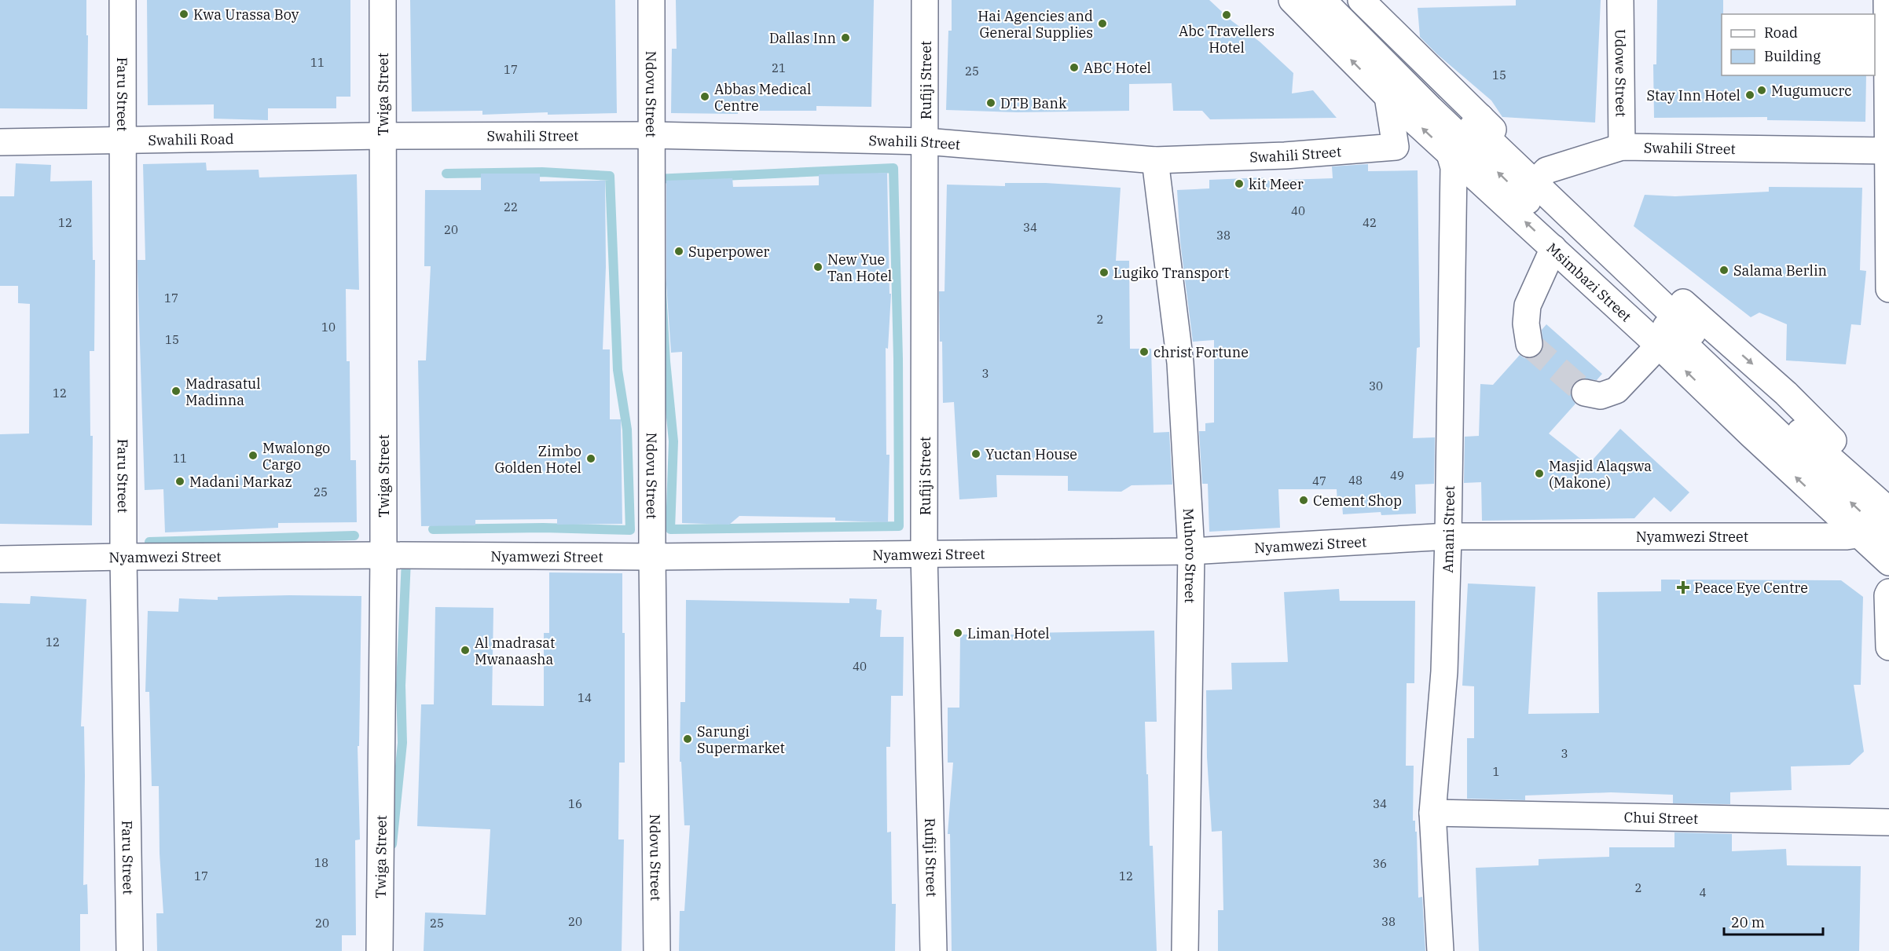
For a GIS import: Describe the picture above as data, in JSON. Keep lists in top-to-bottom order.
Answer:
{
  "streets": {
    "street": [
      "Udowe Street",
      "Rufiji Street",
      "Faru Street",
      "Twiga Street",
      "Ndovu Street",
      "Swahili Street",
      "Swahili Road",
      "Msimbazi Street",
      "Amani Street",
      "Nyamwezi Street",
      "Muhoro Street",
      "Chui Street"
    ]
  },
  "crossings": [
    ["Udowe Street", "Swahili Street"],
    ["Rufiji Street", "Swahili Street"],
    ["Rufiji Street", "Nyamwezi Street"],
    ["Faru Street", "Swahili Road"],
    ["Faru Street", "Nyamwezi Street"],
    ["Twiga Street", "Swahili Street"],
    ["Twiga Street", "Swahili Road"],
    ["Twiga Street", "Nyamwezi Street"],
    ["Ndovu Street", "Swahili Street"],
    ["Ndovu Street", "Nyamwezi Street"],
    ["Swahili Street", "Swahili Road"],
    ["Swahili Street", "Msimbazi Street"],
    ["Swahili Street", "Muhoro Street"],
    ["Msimbazi Street", "Amani Street"],
    ["Msimbazi Street", "Nyamwezi Street"],
    ["Amani Street", "Nyamwezi Street"],
    ["Amani Street", "Chui Street"],
    ["Nyamwezi Street", "Muhoro Street"]
  ],
  "places": {
    "other": [
      "Kwa Urassa Boy",
      "Abc Travellers Hotel",
      "Hai Agencies and General Supplies",
      "Dallas Inn",
      "ABC Hotel",
      "Mugumucrc",
      "Stay Inn Hotel",
      "Abbas Medical Centre",
      "DTB Bank",
      "kit Meer",
      "Superpower",
      "New Yue Tan Hotel",
      "Salama Berlin",
      "Lugiko Transport",
      "christ Fortune",
      "Madrasatul Madinna",
      "Yuctan House",
      "Mwalongo Cargo",
      "Zimbo Golden Hotel",
      "Masjid Alaqswa (Makone)",
      "Madani Markaz",
      "Cement Shop",
      "Liman Hotel",
      "Al madrasat Mwanaasha",
      "Sarungi Supermarket"
    ],
    "health": ["Peace Eye Centre"]
  },
  "house_numbers": [
    "11",
    "21",
    "17",
    "25",
    "15",
    "22",
    "40",
    "12",
    "42",
    "34",
    "20",
    "38",
    "17",
    "2",
    "10",
    "15",
    "3",
    "30",
    "12",
    "11",
    "49",
    "48",
    "47",
    "25",
    "12",
    "40",
    "14",
    "3",
    "1",
    "16",
    "34",
    "18",
    "36",
    "17",
    "12",
    "2",
    "4",
    "20",
    "38",
    "20",
    "25"
  ],
  "legend": ["Road", "Building"],
  "scale_bar": "20 m"
}
